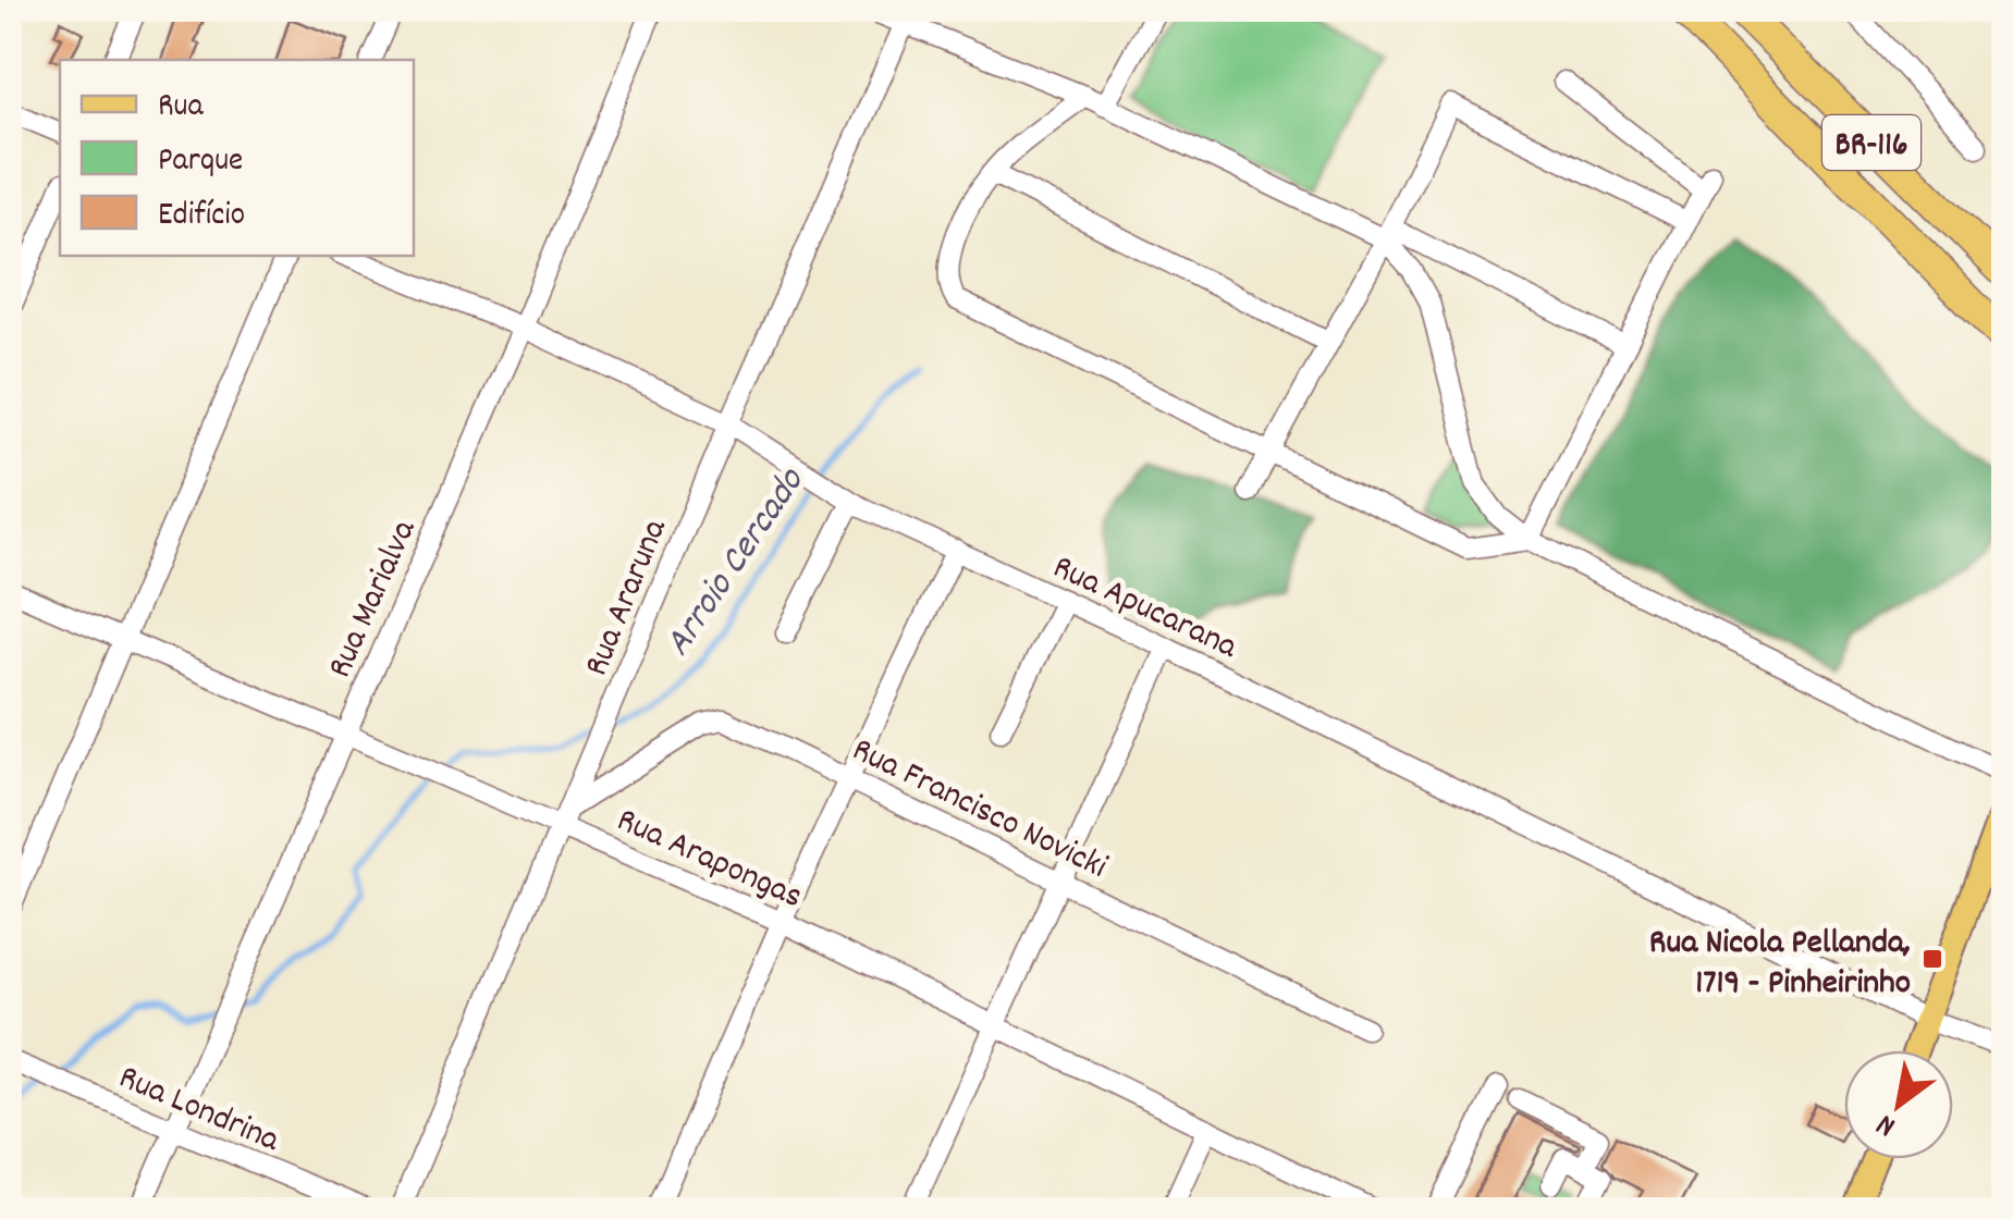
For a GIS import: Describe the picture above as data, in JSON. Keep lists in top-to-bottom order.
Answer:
{
  "streets": {
    "highway": ["BR-116"],
    "street": [
      "Rua Araruna",
      "Rua Marialva",
      "Rua Apucarana",
      "Rua Francisco Novicki",
      "Rua Arapongas",
      "Rua Londrina"
    ]
  },
  "crossings": [
    ["Rua Araruna", "Rua Apucarana"],
    ["Rua Araruna", "Rua Francisco Novicki"],
    ["Rua Araruna", "Rua Arapongas"],
    ["Rua Marialva", "Rua Apucarana"],
    ["Rua Marialva", "Rua Arapongas"],
    ["Rua Marialva", "Rua Londrina"],
    ["Rua Francisco Novicki", "Rua Arapongas"]
  ],
  "water": ["Arroio Cercado"],
  "places": {
    "transit": ["Rua Nicola Pellanda, 1719 - Pinheirinho"]
  },
  "legend": ["Rua", "Parque", "Edifício"],
  "north": "bottom left"
}
